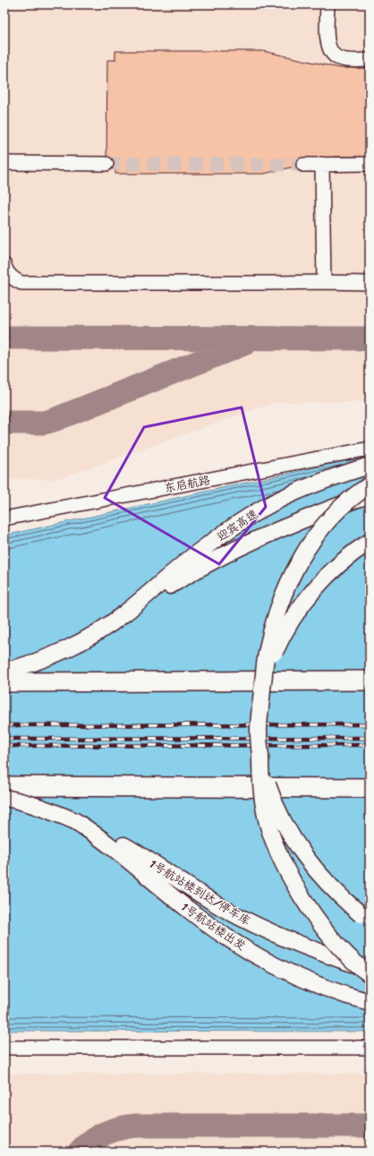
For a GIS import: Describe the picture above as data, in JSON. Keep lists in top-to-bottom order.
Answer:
{
  "streets": {
    "main road": ["迎宾高速", "1号航站楼到达/停车库", "1号航站楼出发"],
    "lane": ["东启航路"]
  },
  "crossings": [
    ["1号航站楼到达/停车库", "1号航站楼出发"]
  ]
}
